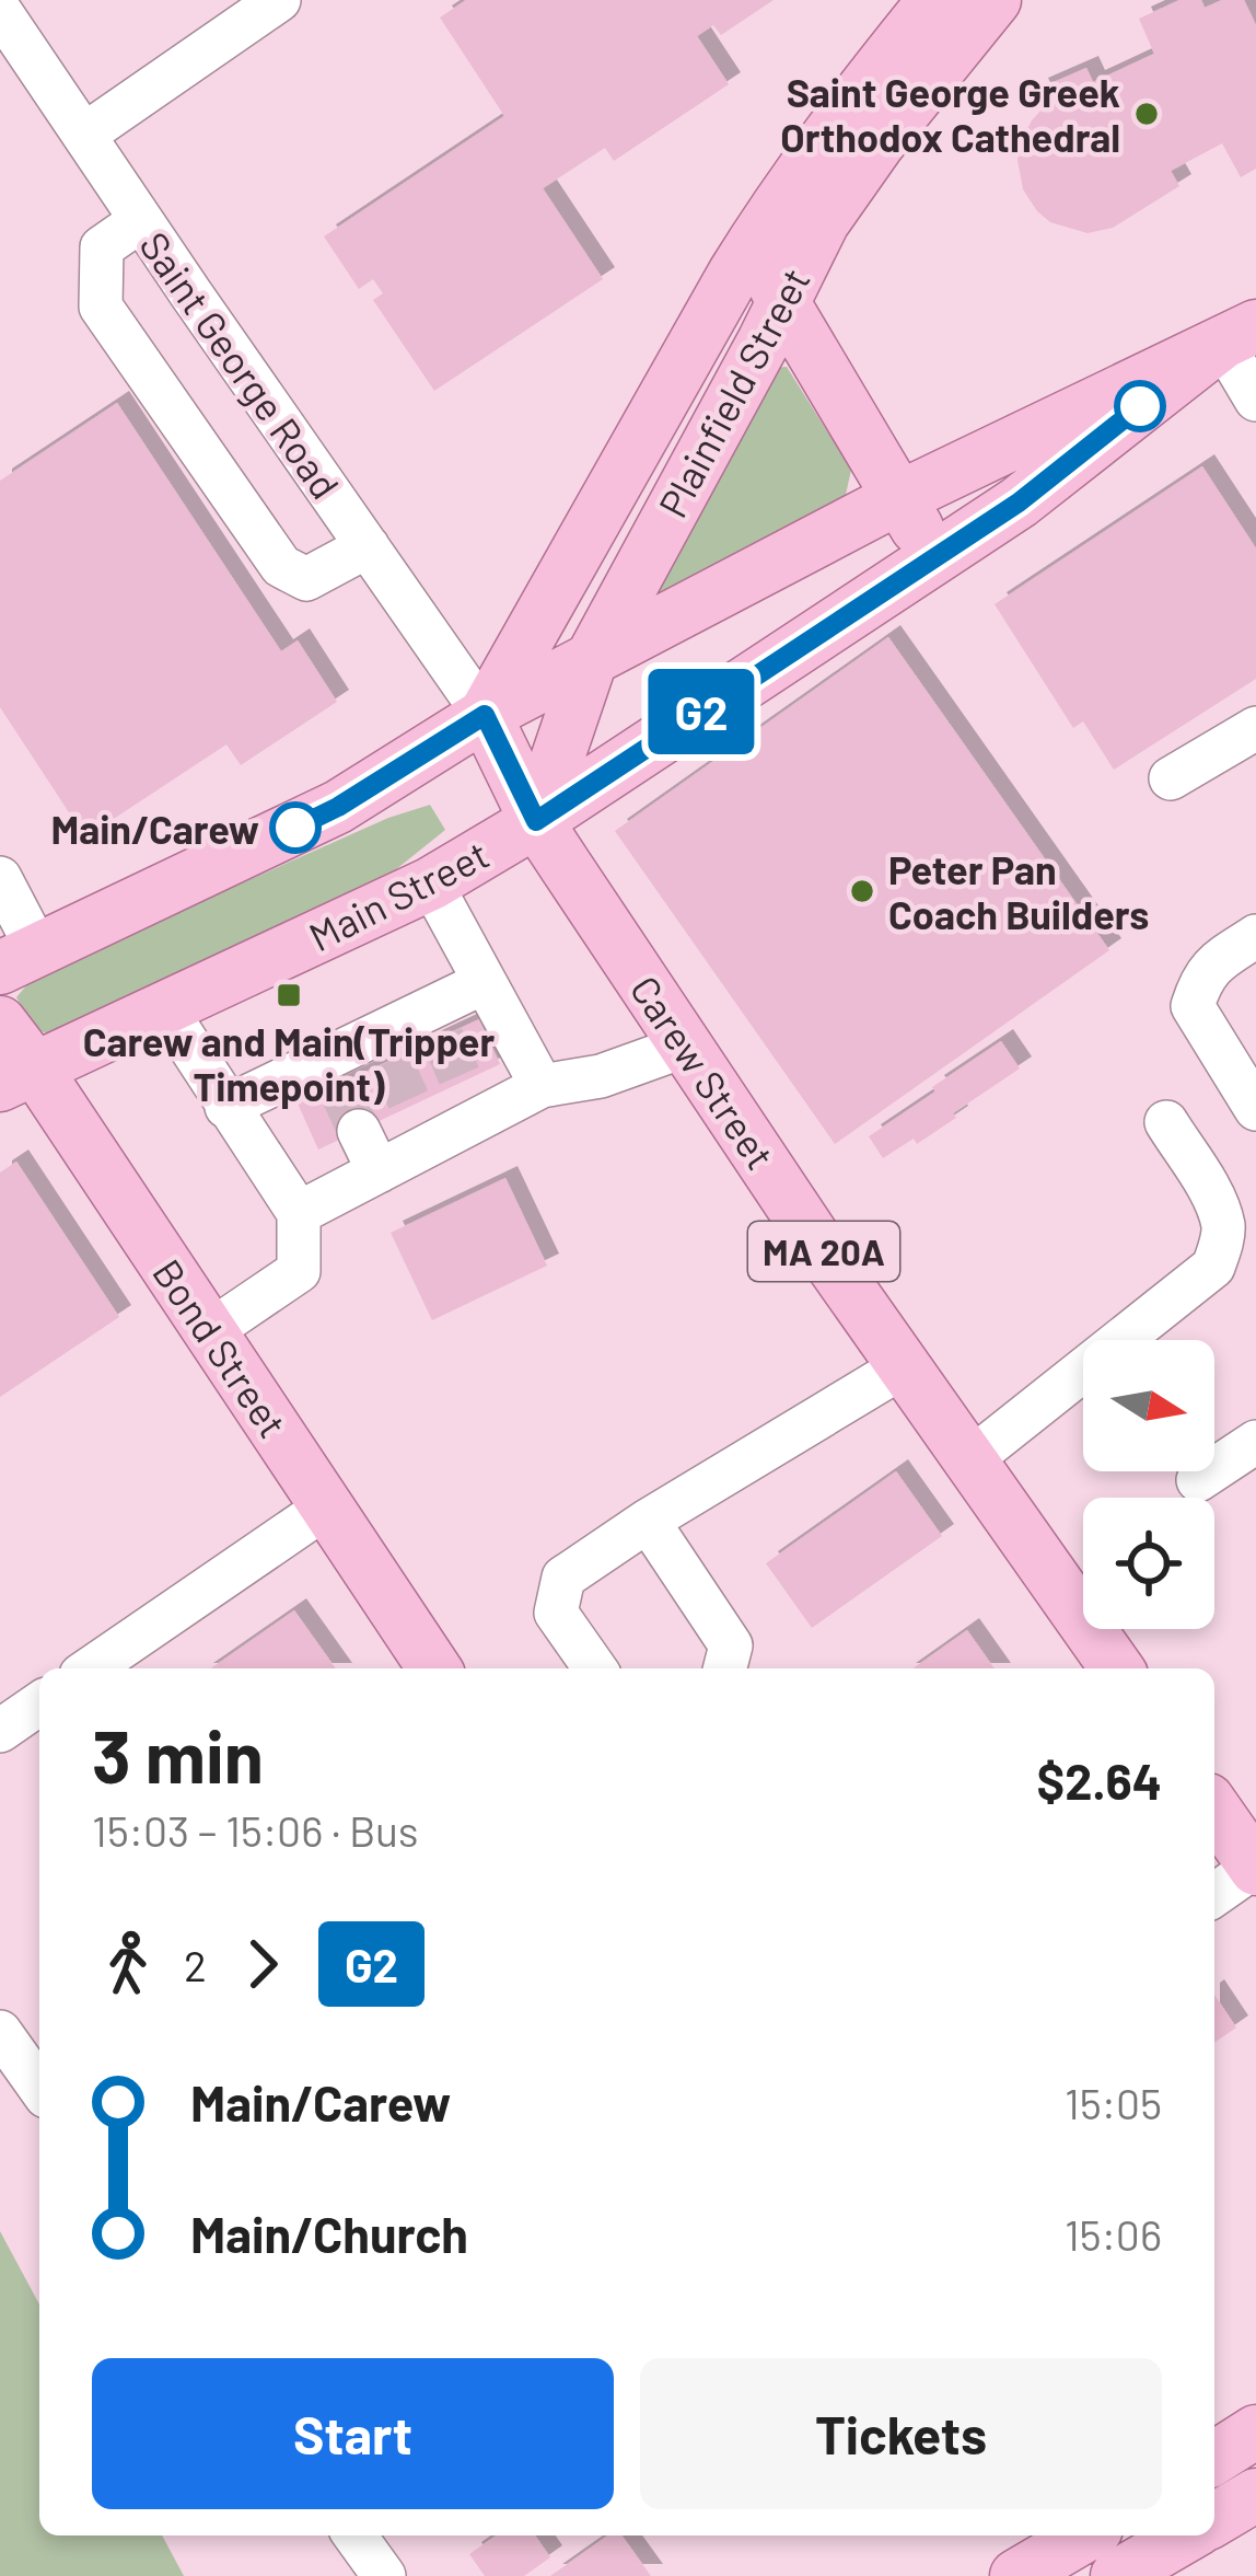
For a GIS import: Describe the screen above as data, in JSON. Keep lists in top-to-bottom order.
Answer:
{
  "streets": {
    "main road": [
      "Plainfield Street",
      "Main Street",
      "Carew Street",
      "MA 20A",
      "Bond Street"
    ],
    "street": ["Saint George Road"]
  },
  "crossings": [
    ["Saint George Road", "Plainfield Street"],
    ["Saint George Road", "Carew Street"],
    ["Plainfield Street", "Main Street"],
    ["Plainfield Street", "Carew Street"],
    ["Main Street", "Carew Street"],
    ["Main Street", "Bond Street"]
  ],
  "places": {
    "other": ["Saint George Greek Orthodox Cathedral", "Main/Carew", "Peter Pan Coach Builders"],
    "transit": ["Carew and Main(Tripper Timepoint)"]
  },
  "lines": ["bus line G2"],
  "north": "right",
  "page": {
    "on_map": "G2",
    "heading": ["3 min", "15:03 – 15:06 · Bus", "$2.64"],
    "legs": ["2", "G2"],
    "list": [
      {
        "name": "Main/Carew",
        "value": "15:05"
      },
      {
        "name": "Main/Church",
        "value": "15:06"
      }
    ],
    "buttons": ["Start", "Tickets"]
  }
}
